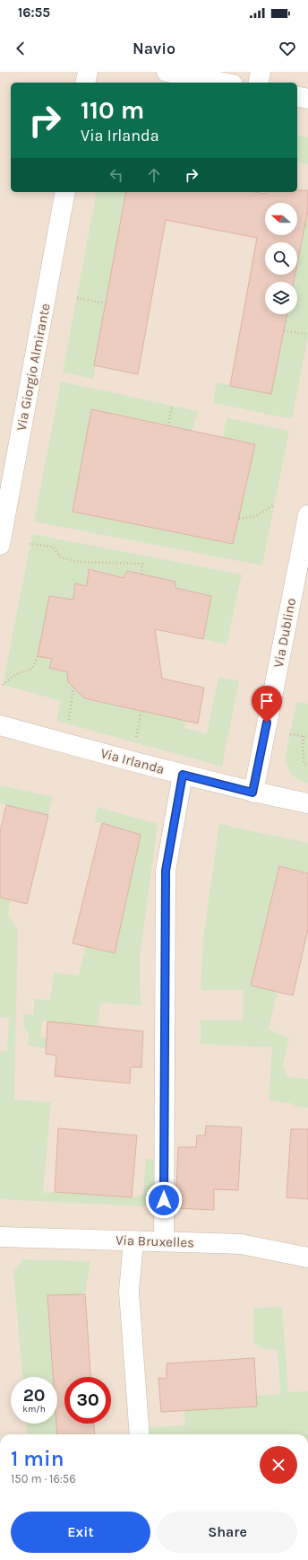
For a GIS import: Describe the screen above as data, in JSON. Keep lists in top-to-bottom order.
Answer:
{
  "streets": {
    "street": [
      "Via Giorgio Almirante",
      "Via Dublino",
      "Via Irlanda",
      "Via Bruxelles"
    ]
  },
  "crossings": [
    ["Via Dublino", "Via Irlanda"]
  ],
  "north": "left",
  "page": {
    "status": "16:55",
    "header": "Navio",
    "turn": ["110 m", "Via Irlanda"],
    "speed": "20 km/h",
    "limit": "30",
    "heading": ["1 min", "150 m · 16:56"],
    "buttons": ["Exit", "Share"]
  }
}
